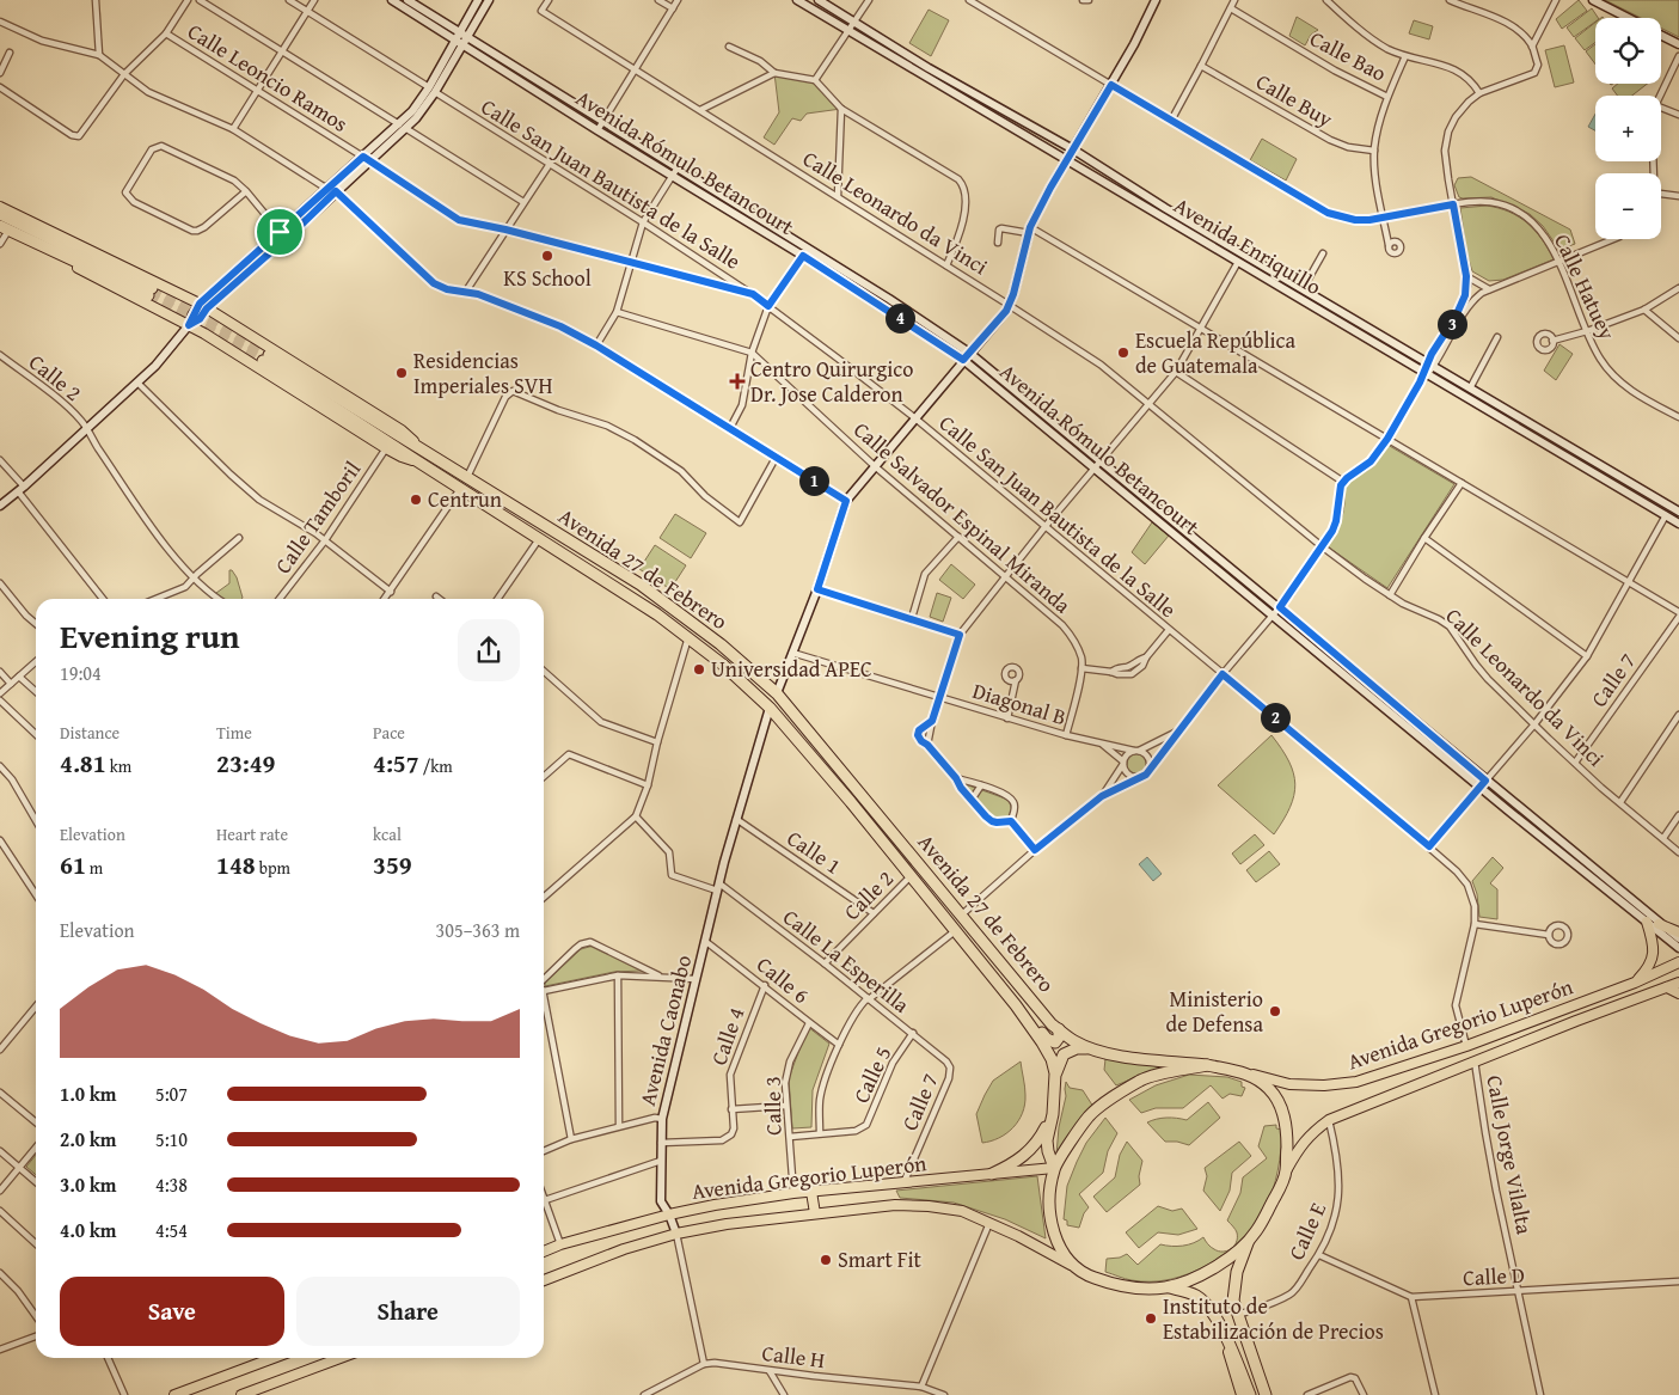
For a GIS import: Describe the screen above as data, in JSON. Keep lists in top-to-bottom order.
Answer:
{
  "streets": {
    "highway": ["Avenida 27 de Febrero"],
    "main road": [
      "Avenida Rómulo Betancourt",
      "Avenida Enriquillo",
      "Avenida Gregorio Luperón",
      "Avenida Caonabo"
    ],
    "street": [
      "Calle Bao",
      "Calle Leoncio Ramos",
      "Calle Buy",
      "Calle San Juan Bautista de la Salle",
      "Calle Leonardo da Vinci",
      "Calle Hatuey",
      "Calle 2",
      "Calle Tamboril",
      "Calle Salvador Espinal Miranda",
      "Calle 7",
      "Diagonal B",
      "Calle 1",
      "Calle La Esperilla",
      "Calle 6",
      "Calle 4",
      "Calle 5",
      "Calle 3",
      "Calle Jorge Vilalta",
      "Calle E",
      "Calle D",
      "Calle H"
    ]
  },
  "crossings": [
    ["Calle Leoncio Ramos", "Calle San Juan Bautista de la Salle"],
    ["Calle San Juan Bautista de la Salle", "Avenida Gregorio Luperón"],
    ["Calle Leonardo da Vinci", "Calle 7"],
    ["Calle 2", "Avenida 27 de Febrero"],
    ["Calle 2", "Calle 1"],
    ["Calle 2", "Calle La Esperilla"],
    ["Calle Tamboril", "Avenida 27 de Febrero"],
    ["Calle Salvador Espinal Miranda", "Diagonal B"],
    ["Avenida 27 de Febrero", "Avenida Gregorio Luperón"],
    ["Avenida 27 de Febrero", "Avenida Caonabo"],
    ["Calle 7", "Calle La Esperilla"],
    ["Calle 7", "Avenida Gregorio Luperón"],
    ["Calle 1", "Avenida Caonabo"],
    ["Calle La Esperilla", "Avenida Caonabo"],
    ["Calle La Esperilla", "Calle 5"],
    ["Calle 6", "Avenida Caonabo"],
    ["Calle 6", "Calle 4"],
    ["Calle 6", "Calle 3"],
    ["Avenida Gregorio Luperón", "Avenida Caonabo"],
    ["Avenida Gregorio Luperón", "Calle 3"],
    ["Avenida Gregorio Luperón", "Calle Jorge Vilalta"],
    ["Avenida Gregorio Luperón", "Calle E"],
    ["Avenida Caonabo", "Calle 4"],
    ["Avenida Caonabo", "Calle H"],
    ["Calle 5", "Calle 3"],
    ["Calle Jorge Vilalta", "Calle D"],
    ["Calle E", "Calle D"]
  ],
  "places": {
    "other": [
      "KS School",
      "Escuela República de Guatemala",
      "Residencias Imperiales SVH",
      "Centrun",
      "Universidad APEC",
      "Ministerio de Defensa",
      "Smart Fit",
      "Instituto de Estabilización de Precios"
    ],
    "health": ["Centro Quirurgico Dr. Jose Calderon"]
  },
  "page": {
    "map_buttons": ["+", "−"],
    "pins": [
      "4",
      "3",
      "1",
      "2"
    ],
    "heading": ["Evening run", "19:04"],
    "stats": [
      ["Distance", "4.81 km"],
      ["Time", "23:49"],
      ["Pace", "4:57 /km"],
      ["Elevation", "61 m"],
      ["Heart rate", "148 bpm"],
      ["kcal", "359"]
    ],
    "chart": ["Elevation", "305–363 m"],
    "list": [
      {
        "name": "1.0 km",
        "note": "5:07"
      },
      {
        "name": "2.0 km",
        "note": "5:10"
      },
      {
        "name": "3.0 km",
        "note": "4:38"
      },
      {
        "name": "4.0 km",
        "note": "4:54"
      }
    ],
    "buttons": ["Save", "Share"]
  }
}
